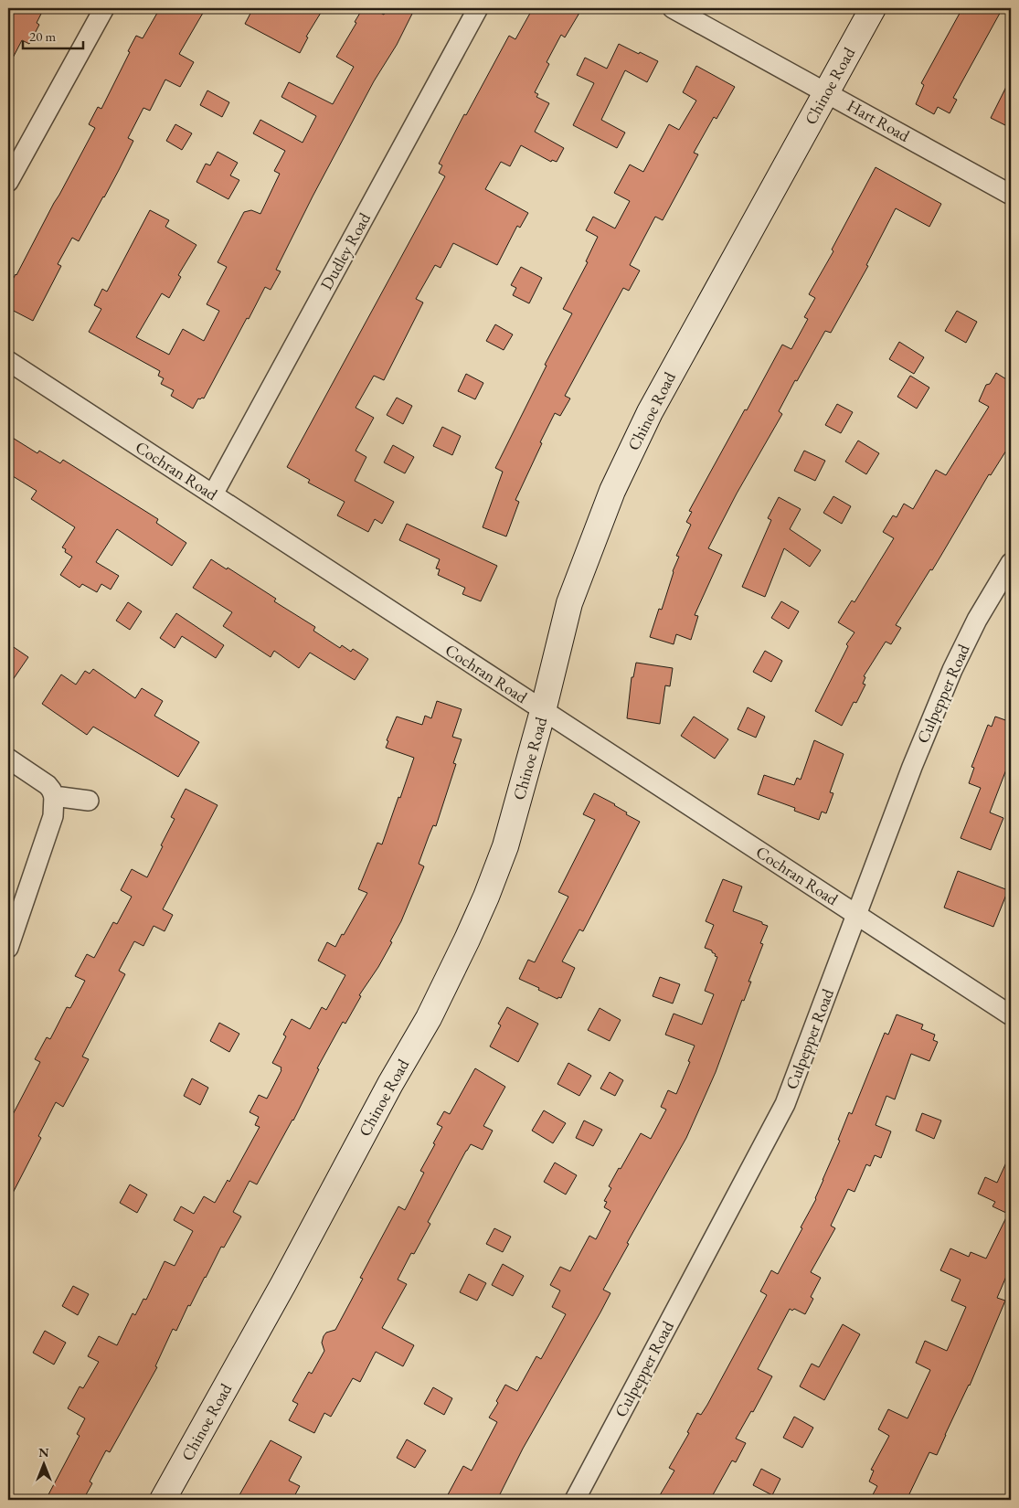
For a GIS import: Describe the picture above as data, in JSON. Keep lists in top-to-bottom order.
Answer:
{
  "streets": {
    "street": [
      "Chinoe Road",
      "Hart Road",
      "Dudley Road",
      "Cochran Road",
      "Culpepper Road"
    ]
  },
  "crossings": [
    ["Chinoe Road", "Hart Road"],
    ["Chinoe Road", "Cochran Road"],
    ["Dudley Road", "Cochran Road"],
    ["Cochran Road", "Culpepper Road"]
  ],
  "scale_bar": "20 m",
  "north": "top"
}
